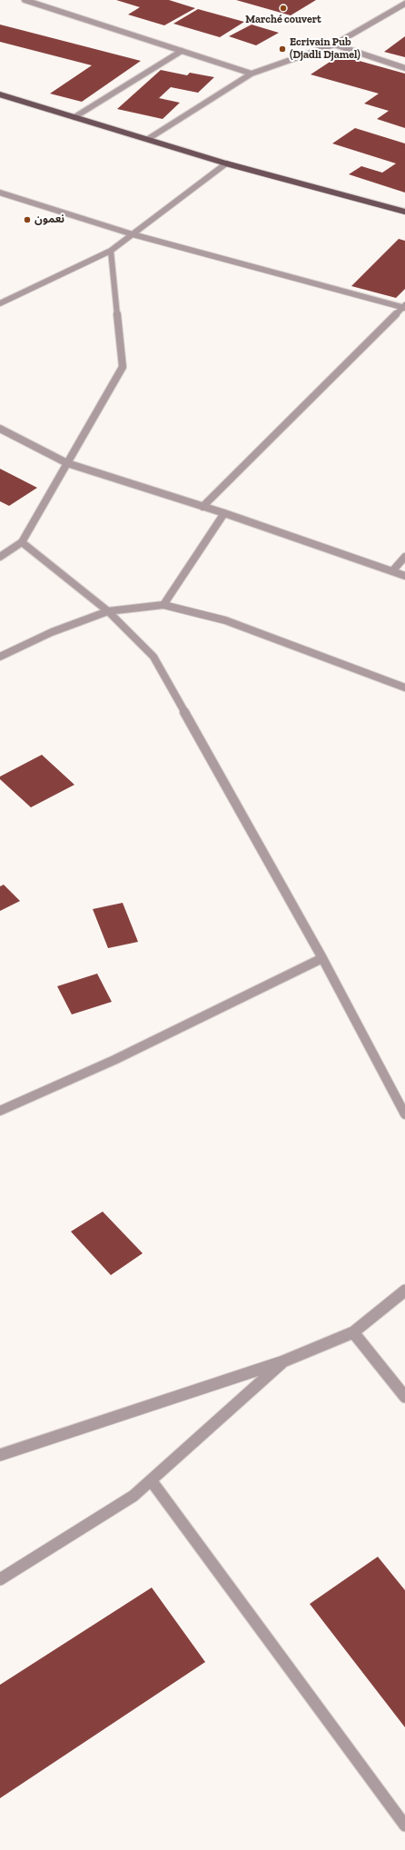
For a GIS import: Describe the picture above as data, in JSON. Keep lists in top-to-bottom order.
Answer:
{
  "places": ["Marché couvert", "Ecrivain Pub (Djadli Djamel)", "نعمون"]
}
